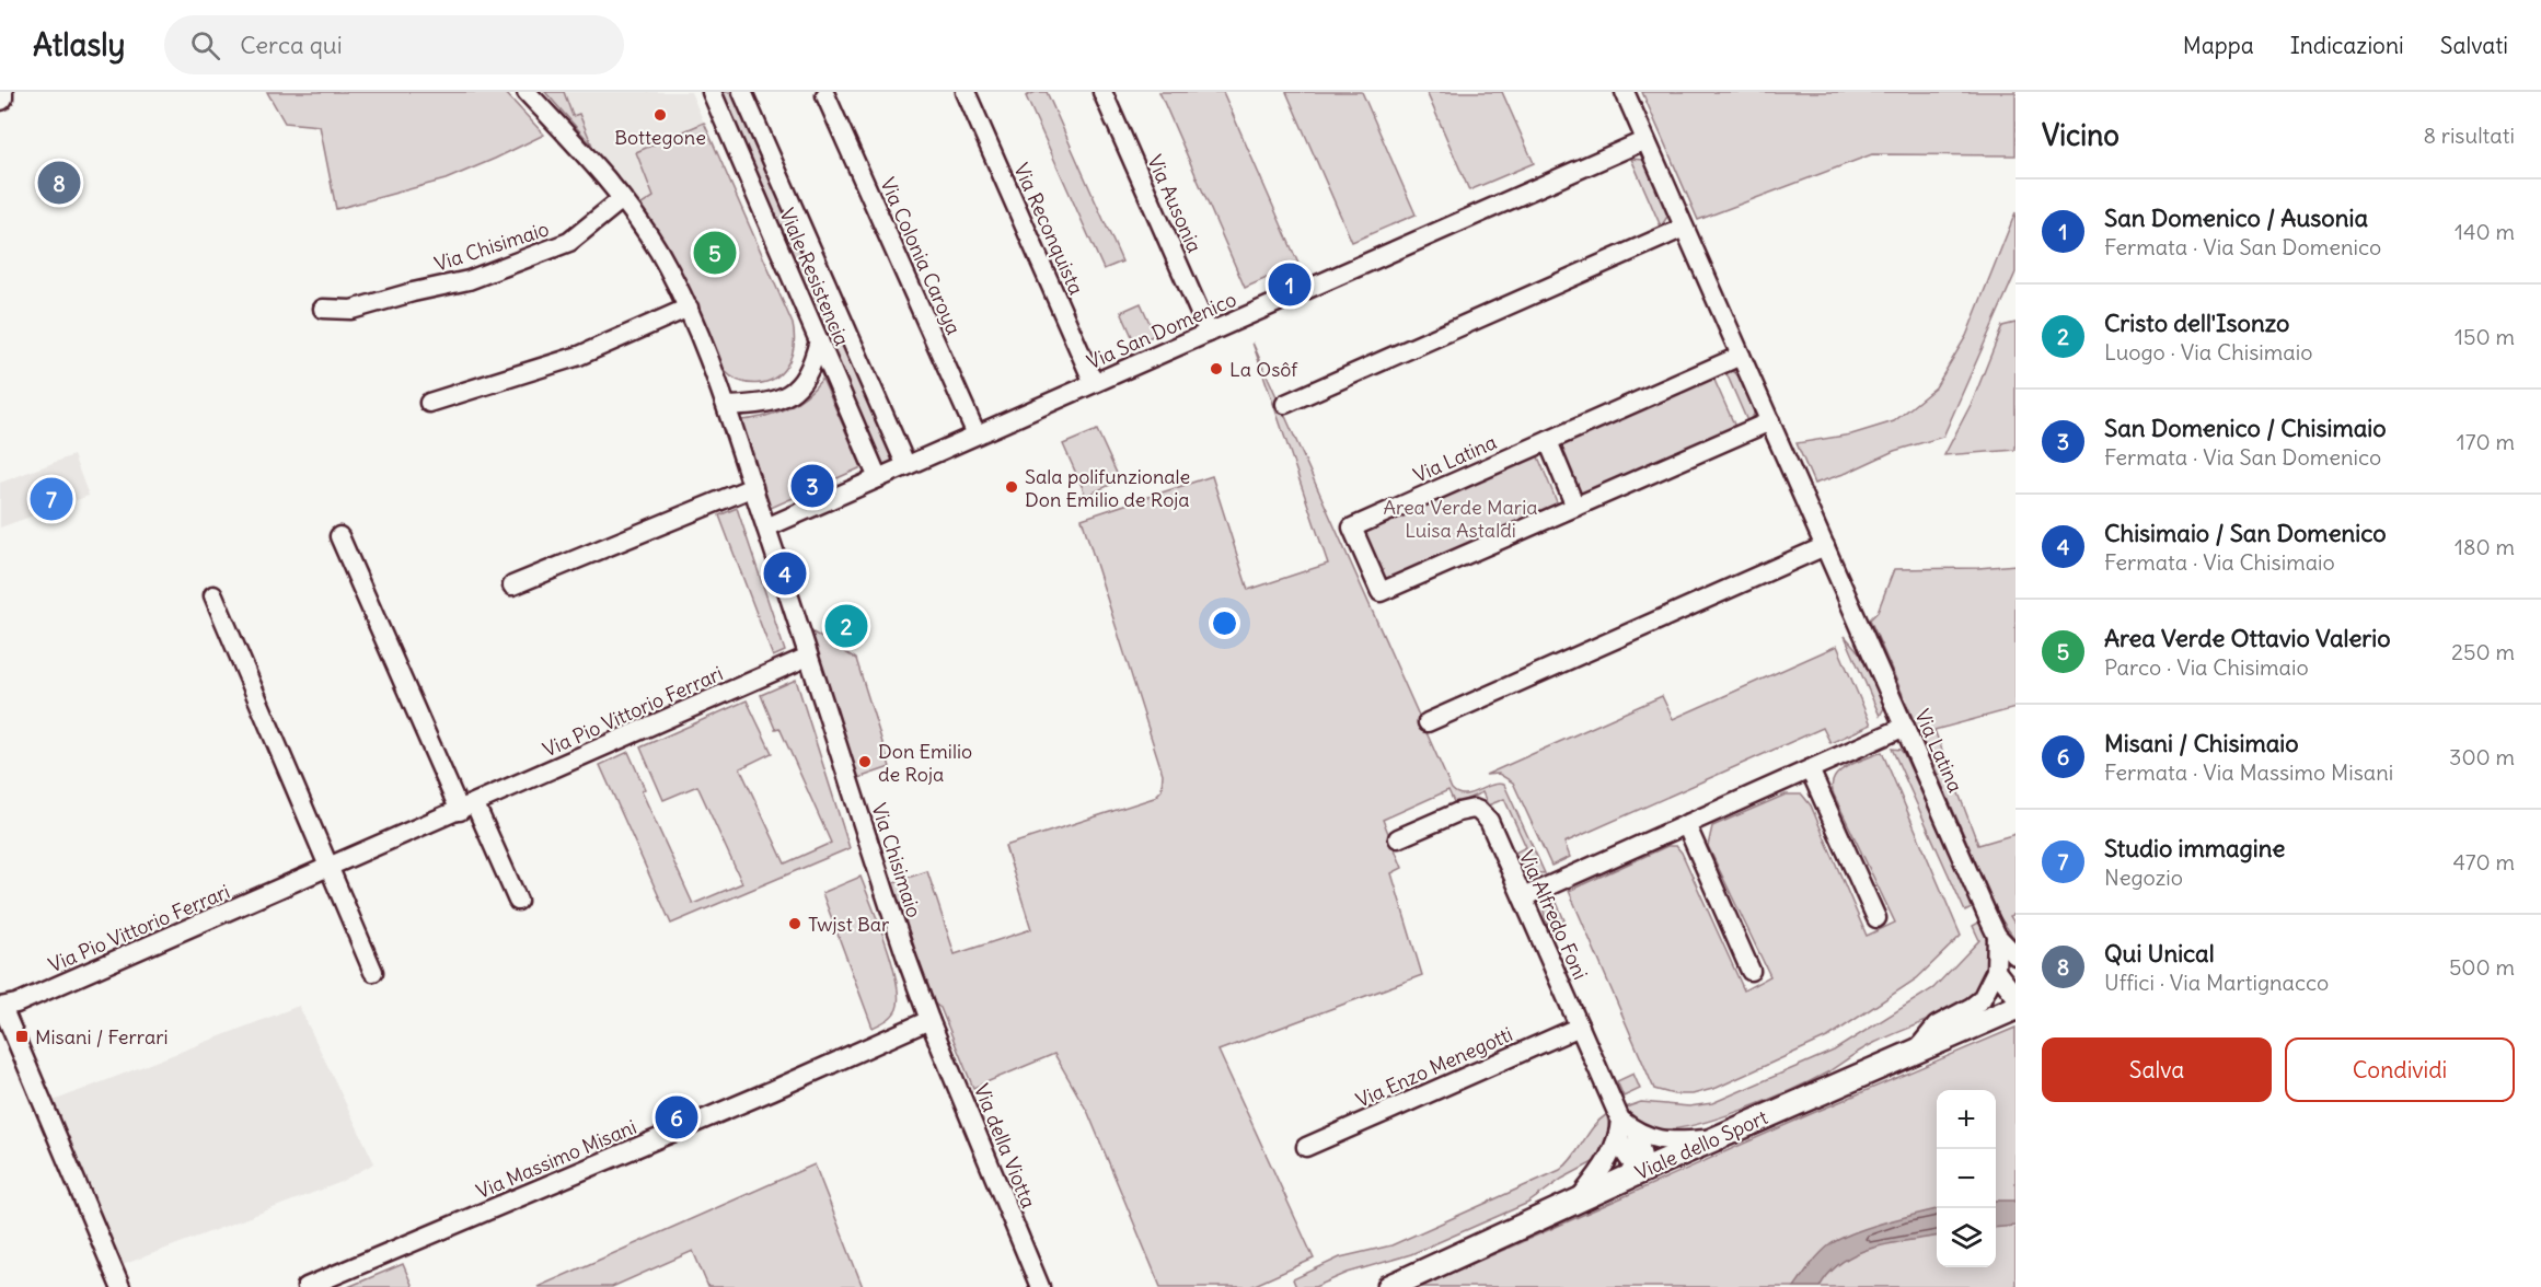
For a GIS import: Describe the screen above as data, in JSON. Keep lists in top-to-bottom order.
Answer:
{
  "streets": {
    "street": [
      "Via Ausonia",
      "Via Reconquista",
      "Via Chisimaio",
      "Via Colonia Caroya",
      "Viale Resistencia",
      "Via San Domenico",
      "Via Latina",
      "Via Pio Vittorio Ferrari",
      "Via Alfredo Foni",
      "Via Enzo Menegotti",
      "Viale dello Sport",
      "Via della Viotta",
      "Via Massimo Misani"
    ]
  },
  "crossings": [
    ["Via Ausonia", "Via San Domenico"],
    ["Via Reconquista", "Via San Domenico"],
    ["Via Chisimaio", "Via San Domenico"],
    ["Via Chisimaio", "Via Pio Vittorio Ferrari"],
    ["Via Chisimaio", "Via della Viotta"],
    ["Via Chisimaio", "Via Massimo Misani"],
    ["Via Colonia Caroya", "Via San Domenico"],
    ["Viale Resistencia", "Via San Domenico"],
    ["Via San Domenico", "Via Latina"],
    ["Via Latina", "Viale dello Sport"],
    ["Via Alfredo Foni", "Via Enzo Menegotti"],
    ["Via Alfredo Foni", "Viale dello Sport"],
    ["Via della Viotta", "Via Massimo Misani"]
  ],
  "parks": ["Area Verde Maria Luisa Astaldi"],
  "places": {
    "other": [
      "Bottegone",
      "La Osôf",
      "Sala polifunzionale Don Emilio de Roja",
      "Don Emilio de Roja",
      "Twjst Bar"
    ],
    "transit": ["Misani / Ferrari"]
  },
  "page": {
    "header": "Atlasly",
    "search": "Cerca qui",
    "nav": ["Mappa", "Indicazioni", "Salvati"],
    "heading": ["Vicino", "8 risultati"],
    "pins": [
      "8",
      "5",
      "1",
      "3",
      "7",
      "4",
      "2",
      "6"
    ],
    "list": [
      {
        "mark": "1",
        "name": "San Domenico / Ausonia",
        "note": "Fermata · Via San Domenico",
        "value": "140 m"
      },
      {
        "mark": "2",
        "name": "Cristo dell'Isonzo",
        "note": "Luogo · Via Chisimaio",
        "value": "150 m"
      },
      {
        "mark": "3",
        "name": "San Domenico / Chisimaio",
        "note": "Fermata · Via San Domenico",
        "value": "170 m"
      },
      {
        "mark": "4",
        "name": "Chisimaio / San Domenico",
        "note": "Fermata · Via Chisimaio",
        "value": "180 m"
      },
      {
        "mark": "5",
        "name": "Area Verde Ottavio Valerio",
        "note": "Parco · Via Chisimaio",
        "value": "250 m"
      },
      {
        "mark": "6",
        "name": "Misani / Chisimaio",
        "note": "Fermata · Via Massimo Misani",
        "value": "300 m"
      },
      {
        "mark": "7",
        "name": "Studio immagine",
        "note": "Negozio",
        "value": "470 m"
      },
      {
        "mark": "8",
        "name": "Qui Unical",
        "note": "Uffici · Via Martignacco",
        "value": "500 m"
      }
    ],
    "buttons": ["Salva", "Condividi"],
    "map_buttons": ["+", "−"]
  }
}
